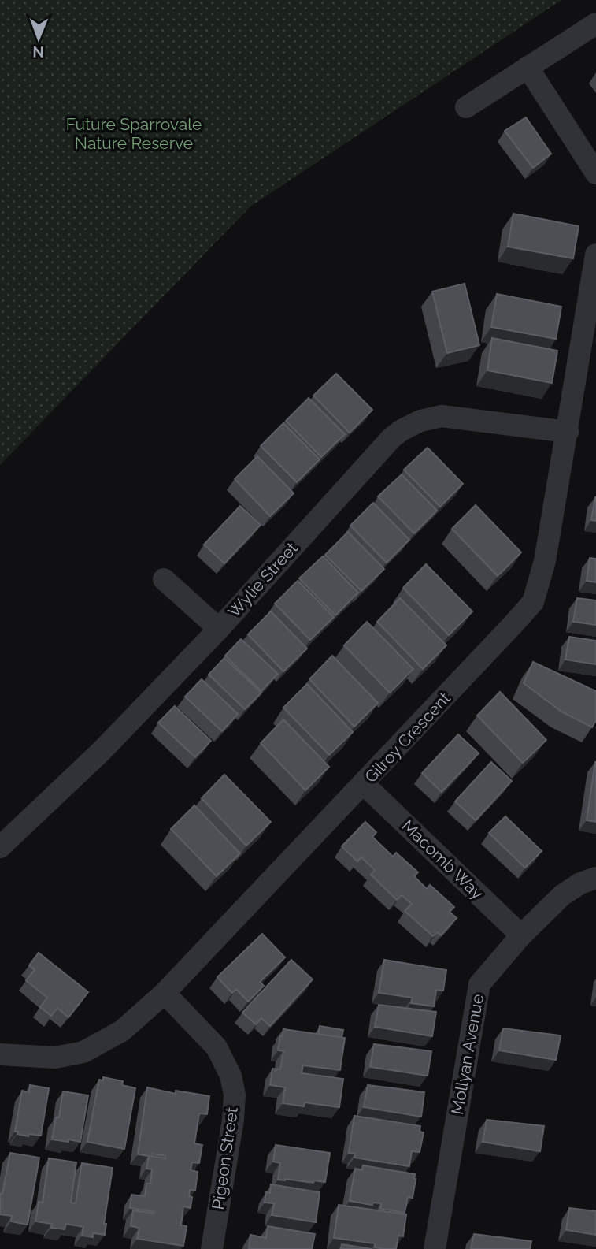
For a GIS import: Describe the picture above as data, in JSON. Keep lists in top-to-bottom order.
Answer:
{
  "streets": {
    "street": [
      "Wylie Street",
      "Gilroy Crescent",
      "Macomb Way",
      "Mollyan Avenue",
      "Pigeon Street"
    ]
  },
  "crossings": [
    ["Wylie Street", "Gilroy Crescent"],
    ["Gilroy Crescent", "Macomb Way"],
    ["Gilroy Crescent", "Pigeon Street"],
    ["Macomb Way", "Mollyan Avenue"]
  ],
  "parks": ["Future Sparrovale Nature Reserve"],
  "north": "bottom"
}
